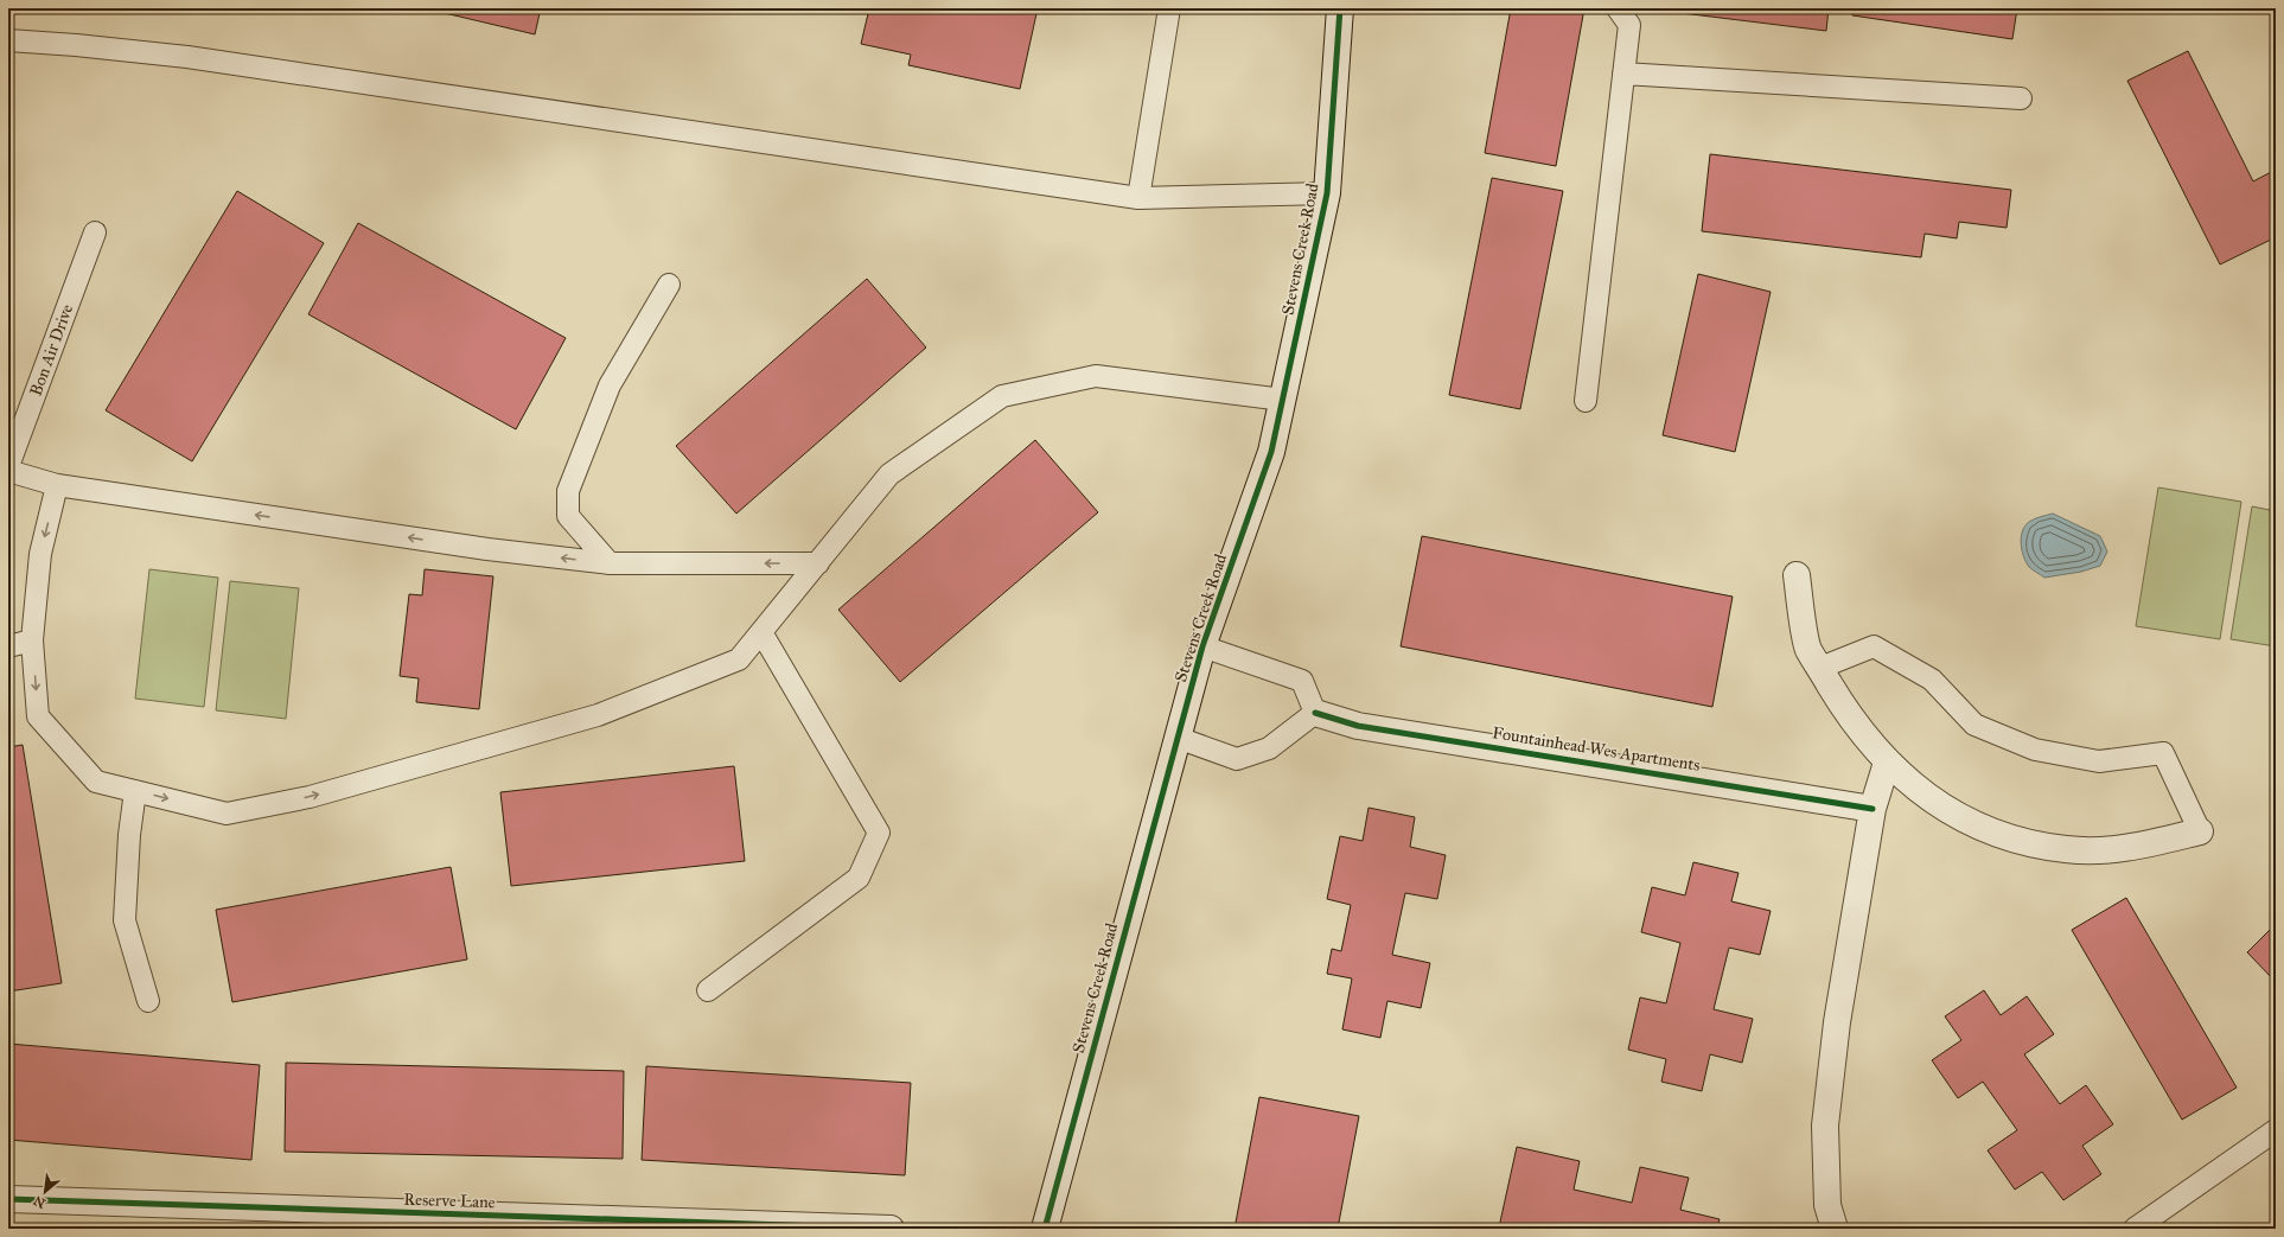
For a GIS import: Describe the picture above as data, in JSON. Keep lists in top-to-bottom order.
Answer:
{
  "streets": {
    "street": ["Stevens Creek Road", "Fountainhead Wes Apartments", "Reserve Lane"],
    "lane": ["Bon Air Drive"]
  },
  "north": "bottom left"
}
